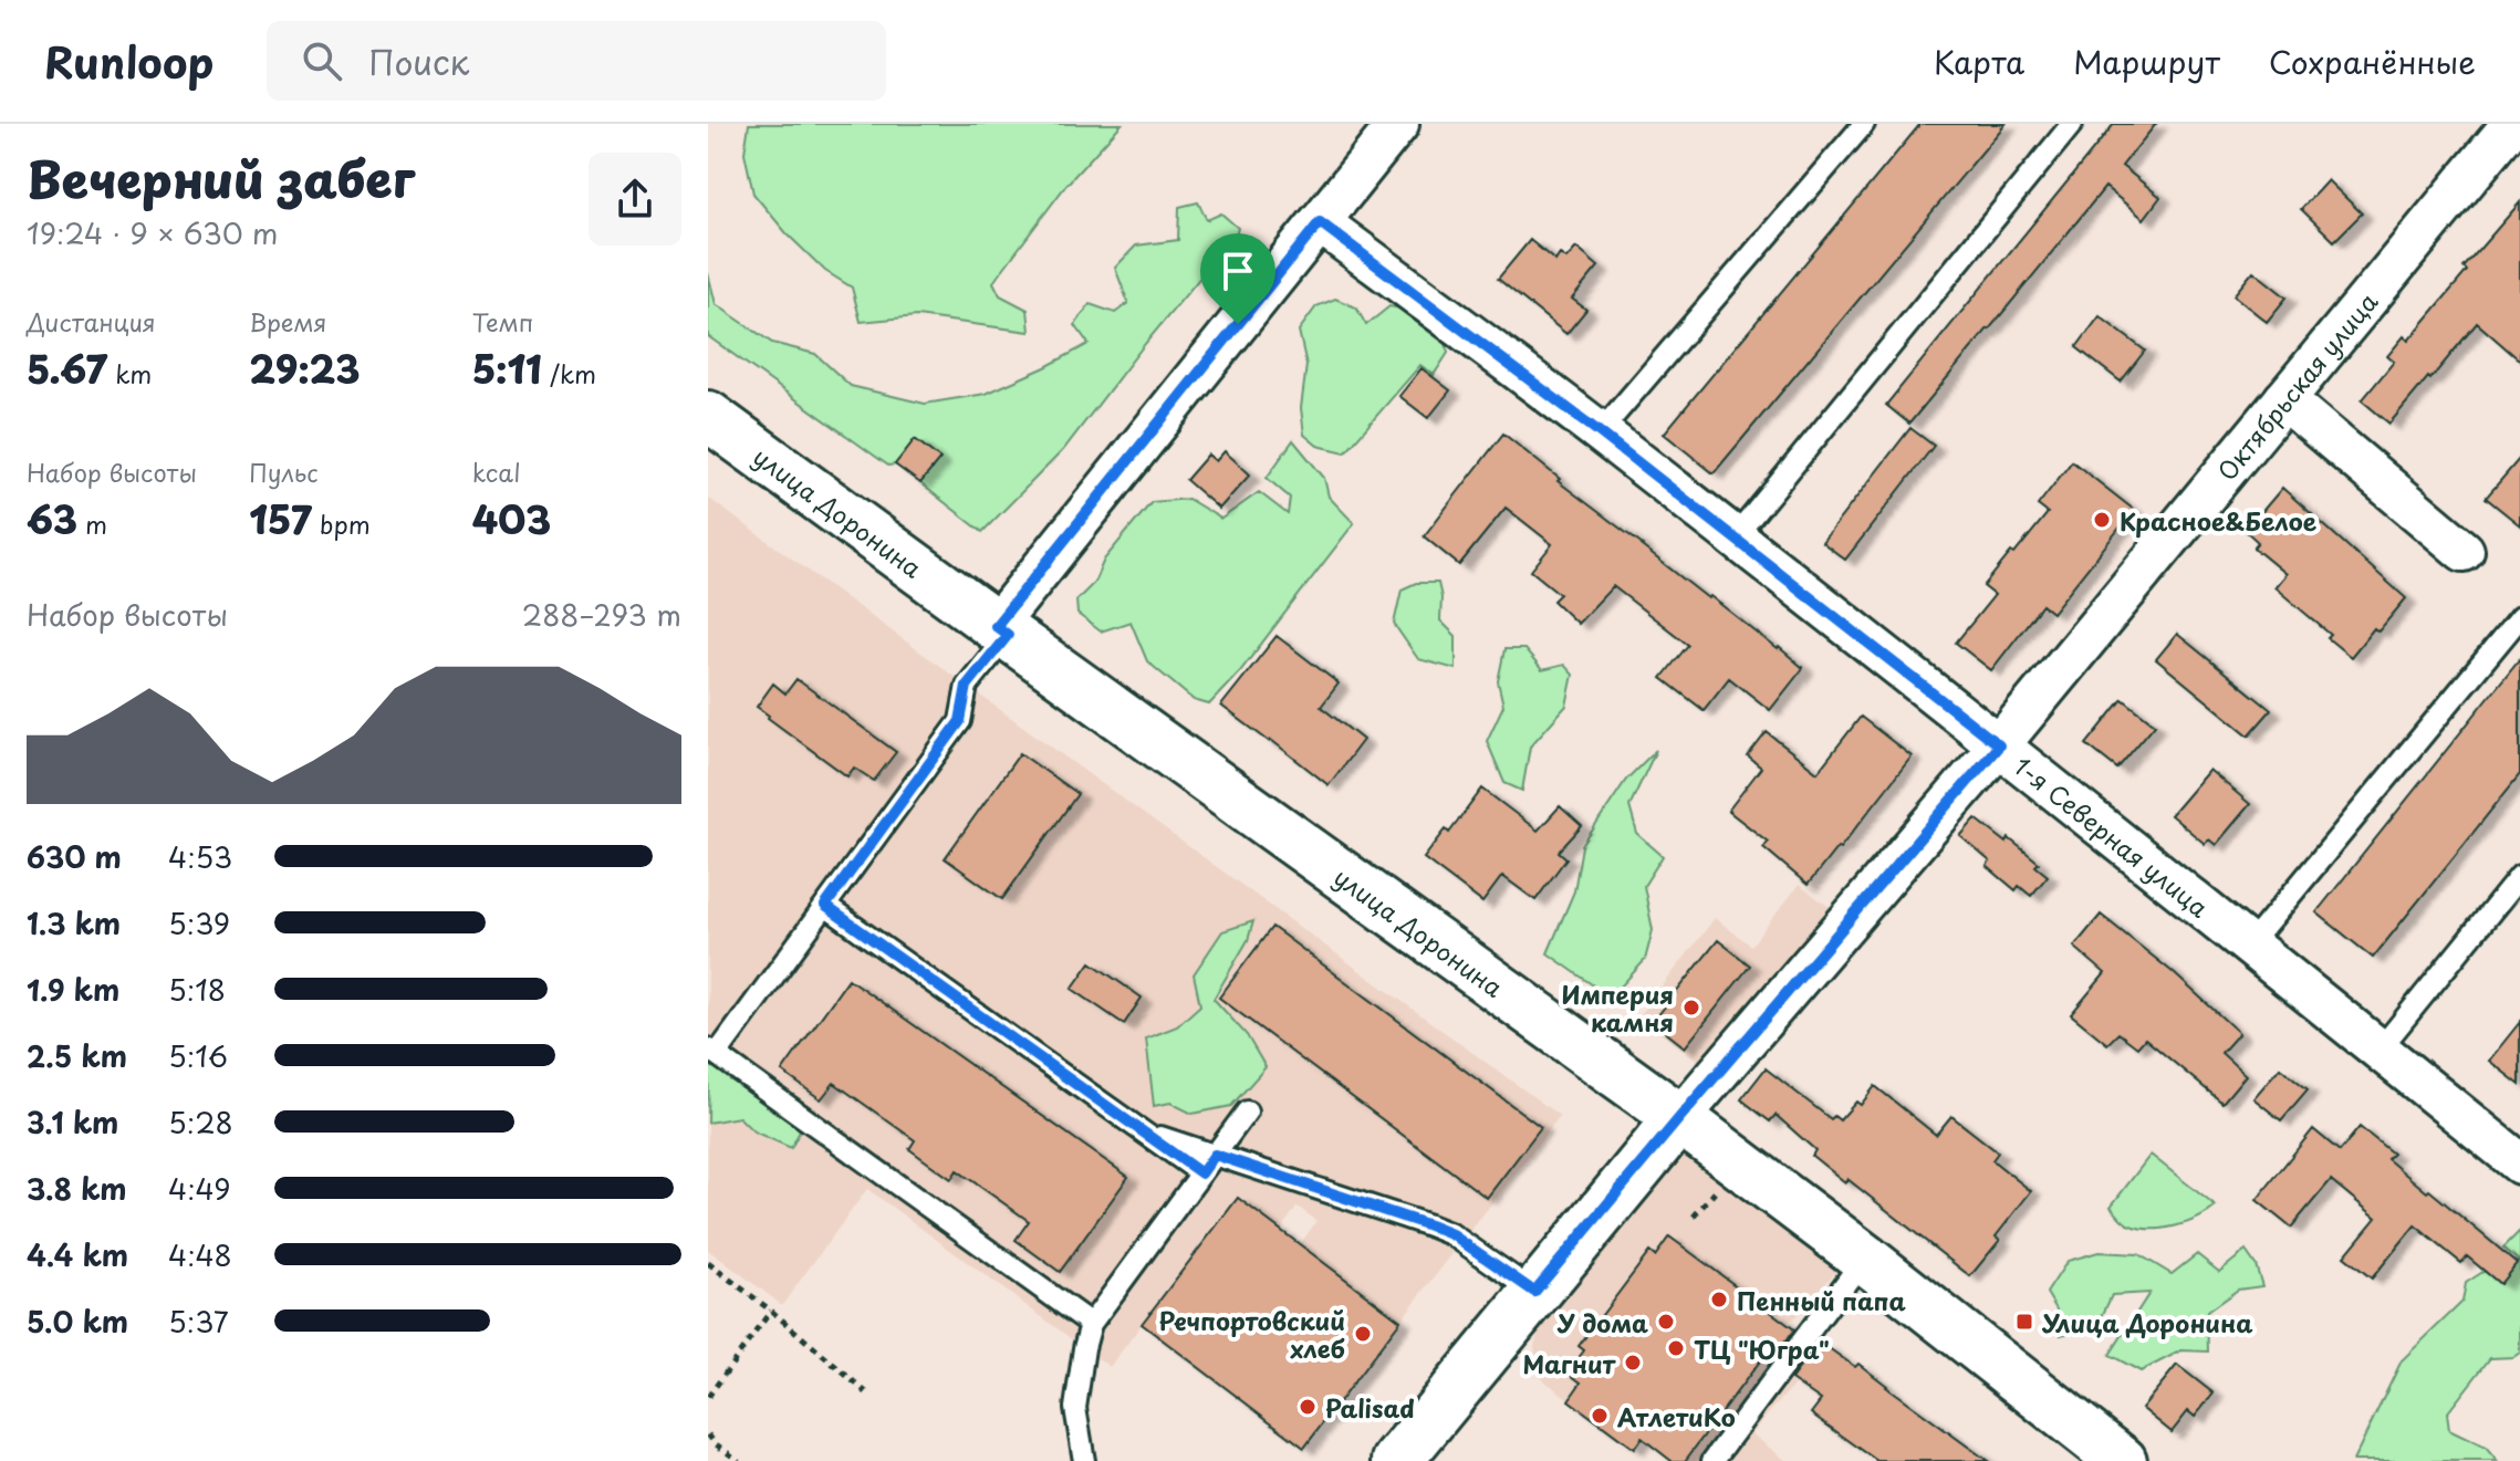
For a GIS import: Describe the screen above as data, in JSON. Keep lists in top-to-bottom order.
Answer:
{
  "streets": {
    "main road": ["Октябрьская улица", "улица Доронина"],
    "street": ["1-я Северная улица"]
  },
  "crossings": [
    ["Октябрьская улица", "улица Доронина"],
    ["Октябрьская улица", "1-я Северная улица"]
  ],
  "places": {
    "other": [
      "Красное&Белое",
      "Империя камня",
      "Пенный папа",
      "У дома",
      "Речпортовский хлеб",
      "ТЦ \"Югра\"",
      "Магнит",
      "Palisad",
      "АтлетиКо"
    ],
    "transit": ["Улица Доронина"]
  },
  "page": {
    "header": "Runloop",
    "search": "Поиск",
    "nav": ["Карта", "Маршрут", "Сохранённые"],
    "heading": ["Вечерний забег", "19:24 · 9 × 630 m"],
    "stats": [
      ["Дистанция", "5.67 km"],
      ["Время", "29:23"],
      ["Темп", "5:11 /km"],
      ["Набор высоты", "63 m"],
      ["Пульс", "157 bpm"],
      ["kcal", "403"]
    ],
    "chart": ["Набор высоты", "288–293 m"],
    "list": [
      {
        "name": "630 m",
        "note": "4:53"
      },
      {
        "name": "1.3 km",
        "note": "5:39"
      },
      {
        "name": "1.9 km",
        "note": "5:18"
      },
      {
        "name": "2.5 km",
        "note": "5:16"
      },
      {
        "name": "3.1 km",
        "note": "5:28"
      },
      {
        "name": "3.8 km",
        "note": "4:49"
      },
      {
        "name": "4.4 km",
        "note": "4:48"
      },
      {
        "name": "5.0 km",
        "note": "5:37"
      }
    ]
  }
}
